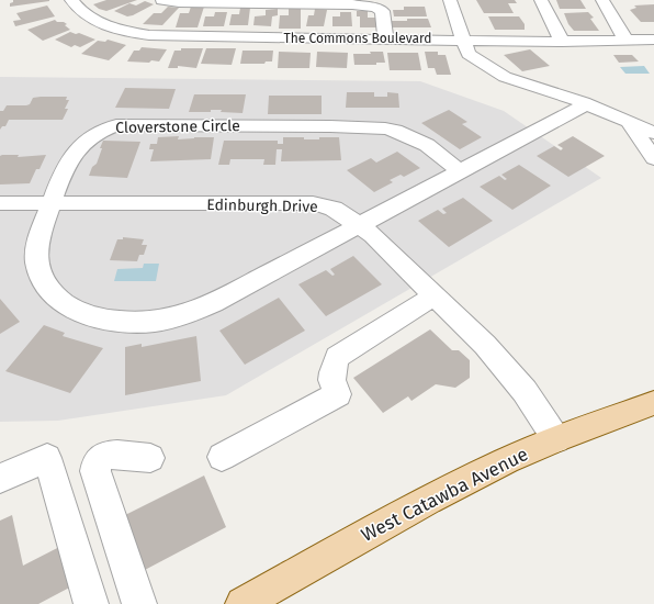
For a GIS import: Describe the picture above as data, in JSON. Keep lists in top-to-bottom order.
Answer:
{
  "streets": {
    "main road": ["West Catawba Avenue"],
    "street": ["The Commons Boulevard", "Cloverstone Circle", "Edinburgh Drive"]
  },
  "crossings": [
    ["Cloverstone Circle", "Edinburgh Drive"],
    ["Edinburgh Drive", "West Catawba Avenue"]
  ]
}
